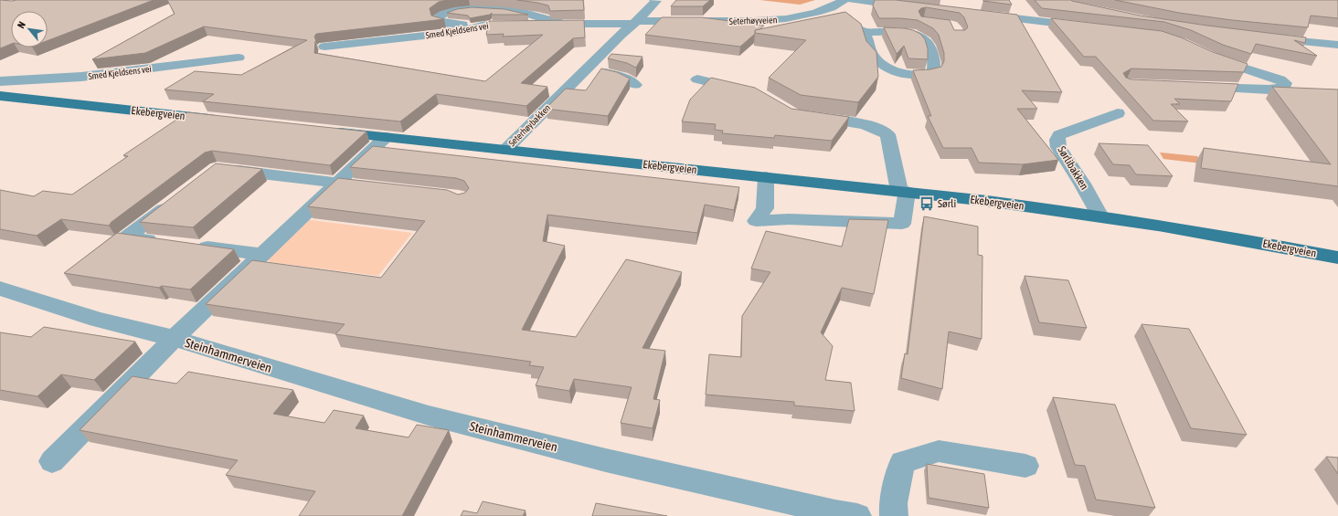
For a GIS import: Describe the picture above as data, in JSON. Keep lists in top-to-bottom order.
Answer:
{
  "streets": {
    "main road": ["Ekebergveien"],
    "street": [
      "Seterhøyveien",
      "Smed Kjeldsens vei",
      "Seterhøybakken",
      "Sørlibakken",
      "Steinhammerveien"
    ]
  },
  "crossings": [
    ["Seterhøyveien", "Smed Kjeldsens vei"],
    ["Seterhøyveien", "Seterhøybakken"],
    ["Smed Kjeldsens vei", "Seterhøybakken"],
    ["Ekebergveien", "Seterhøybakken"],
    ["Ekebergveien", "Sørlibakken"],
    ["Ekebergveien", "Steinhammerveien"]
  ],
  "places": {
    "bus stop": ["Sørli"]
  },
  "north": "top left"
}
